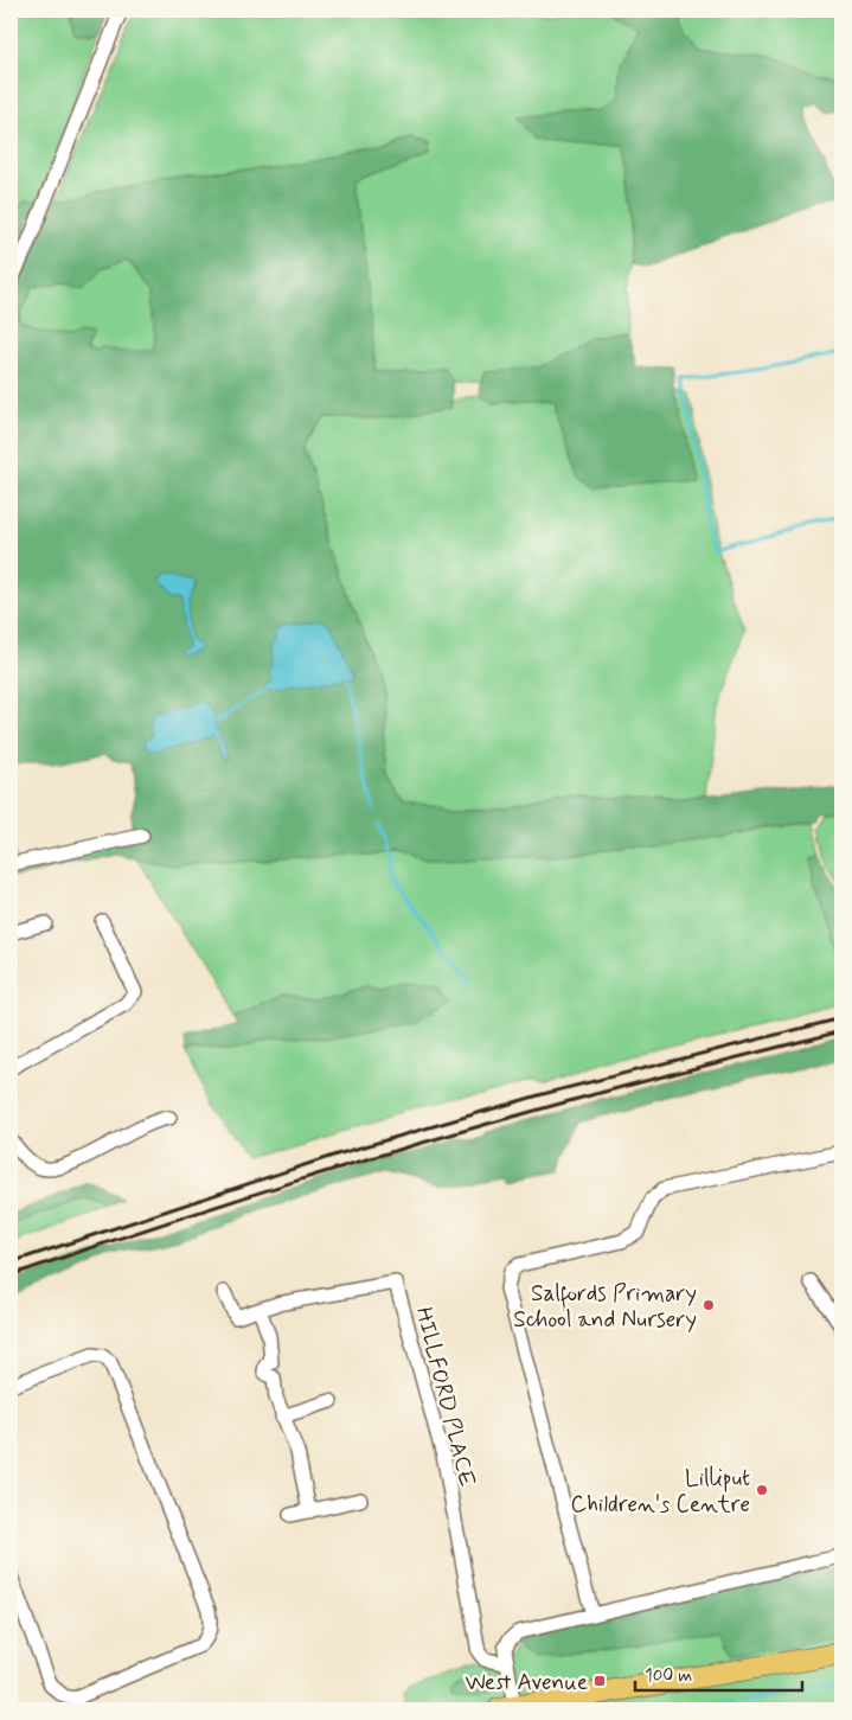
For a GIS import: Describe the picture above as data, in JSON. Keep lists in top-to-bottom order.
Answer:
{
  "streets": {
    "street": ["HILLFORD PLACE"]
  },
  "places": {
    "other": ["Salfords Primary School and Nursery", "Lilliput Children's Centre"],
    "transit": ["West Avenue"]
  },
  "scale_bar": "100 m"
}
